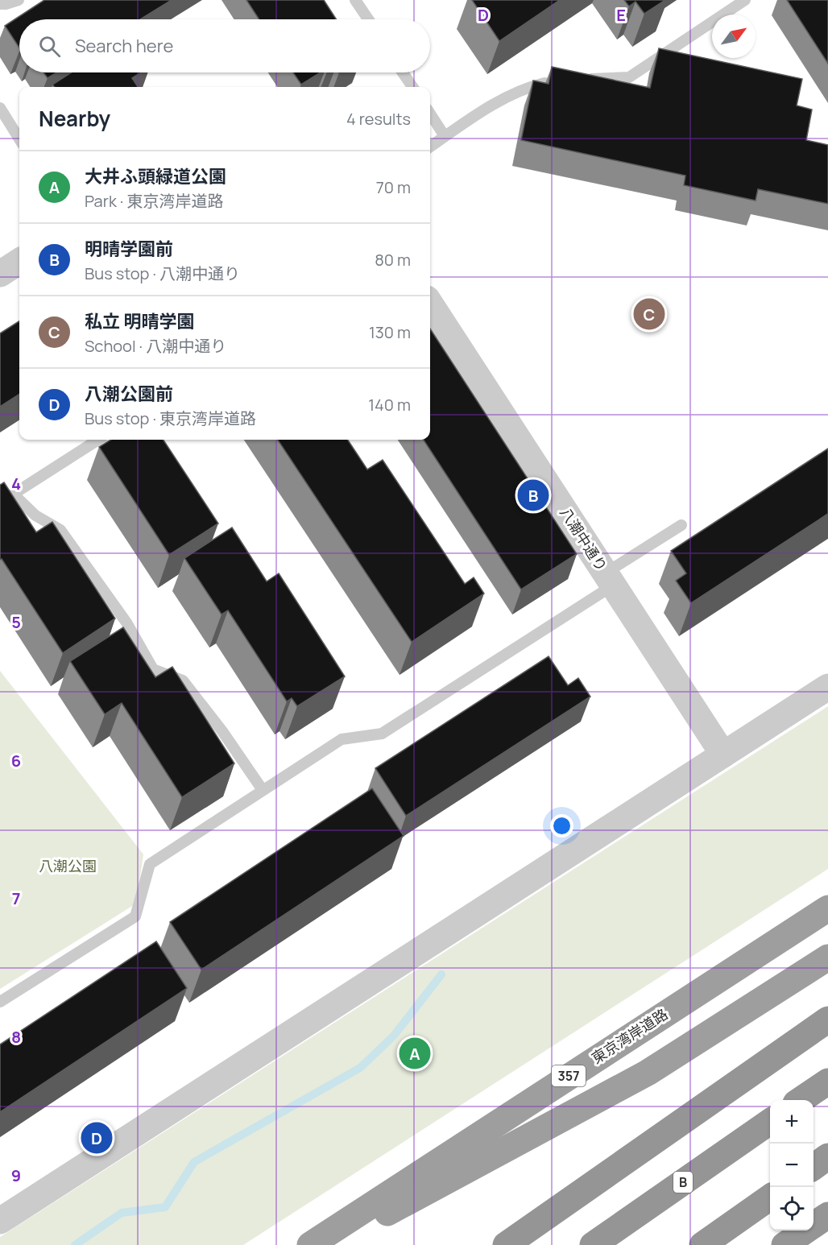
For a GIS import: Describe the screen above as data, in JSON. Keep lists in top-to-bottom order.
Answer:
{
  "streets": {
    "highway": ["東京湾岸道路", "357", "B"],
    "street": ["八潮中通り"]
  },
  "parks": ["八潮公園"],
  "north": "top right",
  "page": {
    "search": "Search here",
    "heading": ["Nearby", "4 results"],
    "list": [
      {
        "mark": "A",
        "name": "大井ふ頭緑道公園",
        "note": "Park · 東京湾岸道路",
        "value": "70 m"
      },
      {
        "mark": "B",
        "name": "明晴学園前",
        "note": "Bus stop · 八潮中通り",
        "value": "80 m"
      },
      {
        "mark": "C",
        "name": "私立 明晴学園",
        "note": "School · 八潮中通り",
        "value": "130 m"
      },
      {
        "mark": "D",
        "name": "八潮公園前",
        "note": "Bus stop · 東京湾岸道路",
        "value": "140 m"
      }
    ],
    "pins": [
      "C",
      "B",
      "A",
      "D"
    ],
    "map_buttons": ["+", "−"]
  },
  "grid": {
    "columns": ["D", "E"],
    "rows": [
      "4",
      "5",
      "6",
      "7",
      "8",
      "9"
    ]
  }
}
